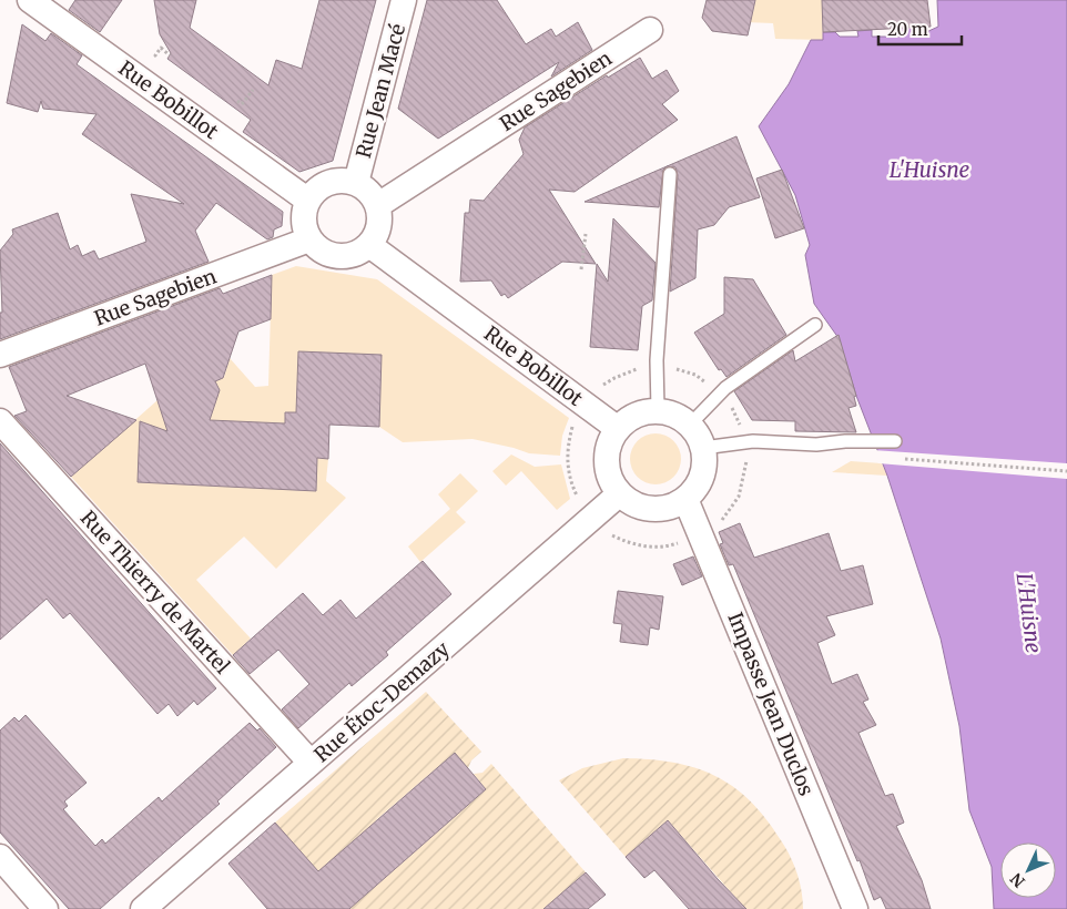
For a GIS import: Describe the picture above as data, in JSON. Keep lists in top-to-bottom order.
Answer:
{
  "streets": {
    "street": [
      "Rue Jean Macé",
      "Rue Sagebien",
      "Rue Bobillot",
      "Rue Thierry de Martel",
      "Rue Étoc-Demazy",
      "Impasse Jean Duclos"
    ]
  },
  "crossings": [
    ["Rue Jean Macé", "Rue Sagebien"],
    ["Rue Jean Macé", "Rue Bobillot"],
    ["Rue Sagebien", "Rue Bobillot"],
    ["Rue Bobillot", "Rue Étoc-Demazy"],
    ["Rue Bobillot", "Impasse Jean Duclos"],
    ["Rue Thierry de Martel", "Rue Étoc-Demazy"],
    ["Rue Étoc-Demazy", "Impasse Jean Duclos"]
  ],
  "water": ["L'Huisne"],
  "scale_bar": "20 m",
  "north": "bottom left"
}
